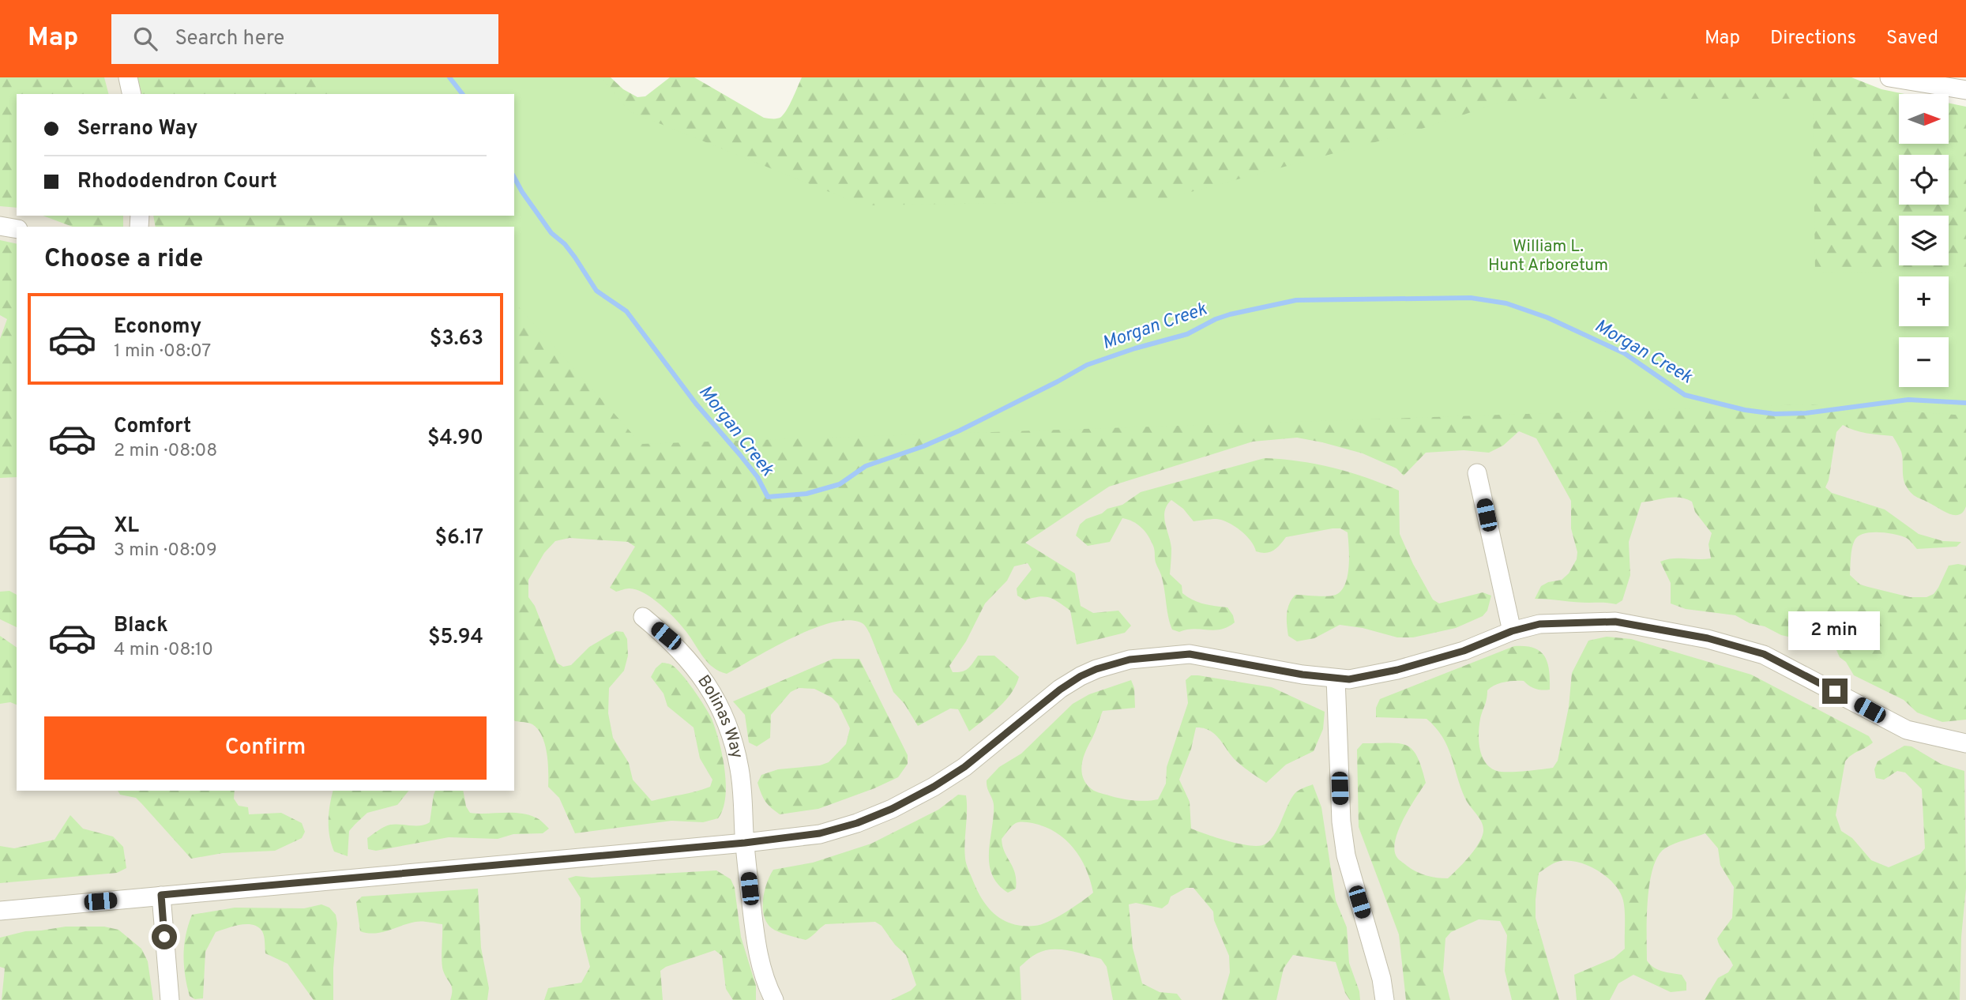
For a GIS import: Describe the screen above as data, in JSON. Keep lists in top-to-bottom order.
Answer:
{
  "streets": {
    "street": ["Bolinas Way"]
  },
  "water": ["Morgan Creek"],
  "parks": ["William L. Hunt Arboretum"],
  "north": "right",
  "page": {
    "header": "Map",
    "search": "Search here",
    "nav": ["Map", "Directions", "Saved"],
    "map_buttons": ["+", "−"],
    "banner": ["Serrano Way", "Rhododendron Court"],
    "heading": "Choose a ride",
    "list": [
      {
        "name": "Economy",
        "note": "1 min · 08:07",
        "value": "$3.63"
      },
      {
        "name": "Comfort",
        "note": "2 min · 08:08",
        "value": "$4.90"
      },
      {
        "name": "XL",
        "note": "3 min · 08:09",
        "value": "$6.17"
      },
      {
        "name": "Black",
        "note": "4 min · 08:10",
        "value": "$5.94"
      }
    ],
    "bubble": "2 min",
    "buttons": "Confirm"
  }
}
